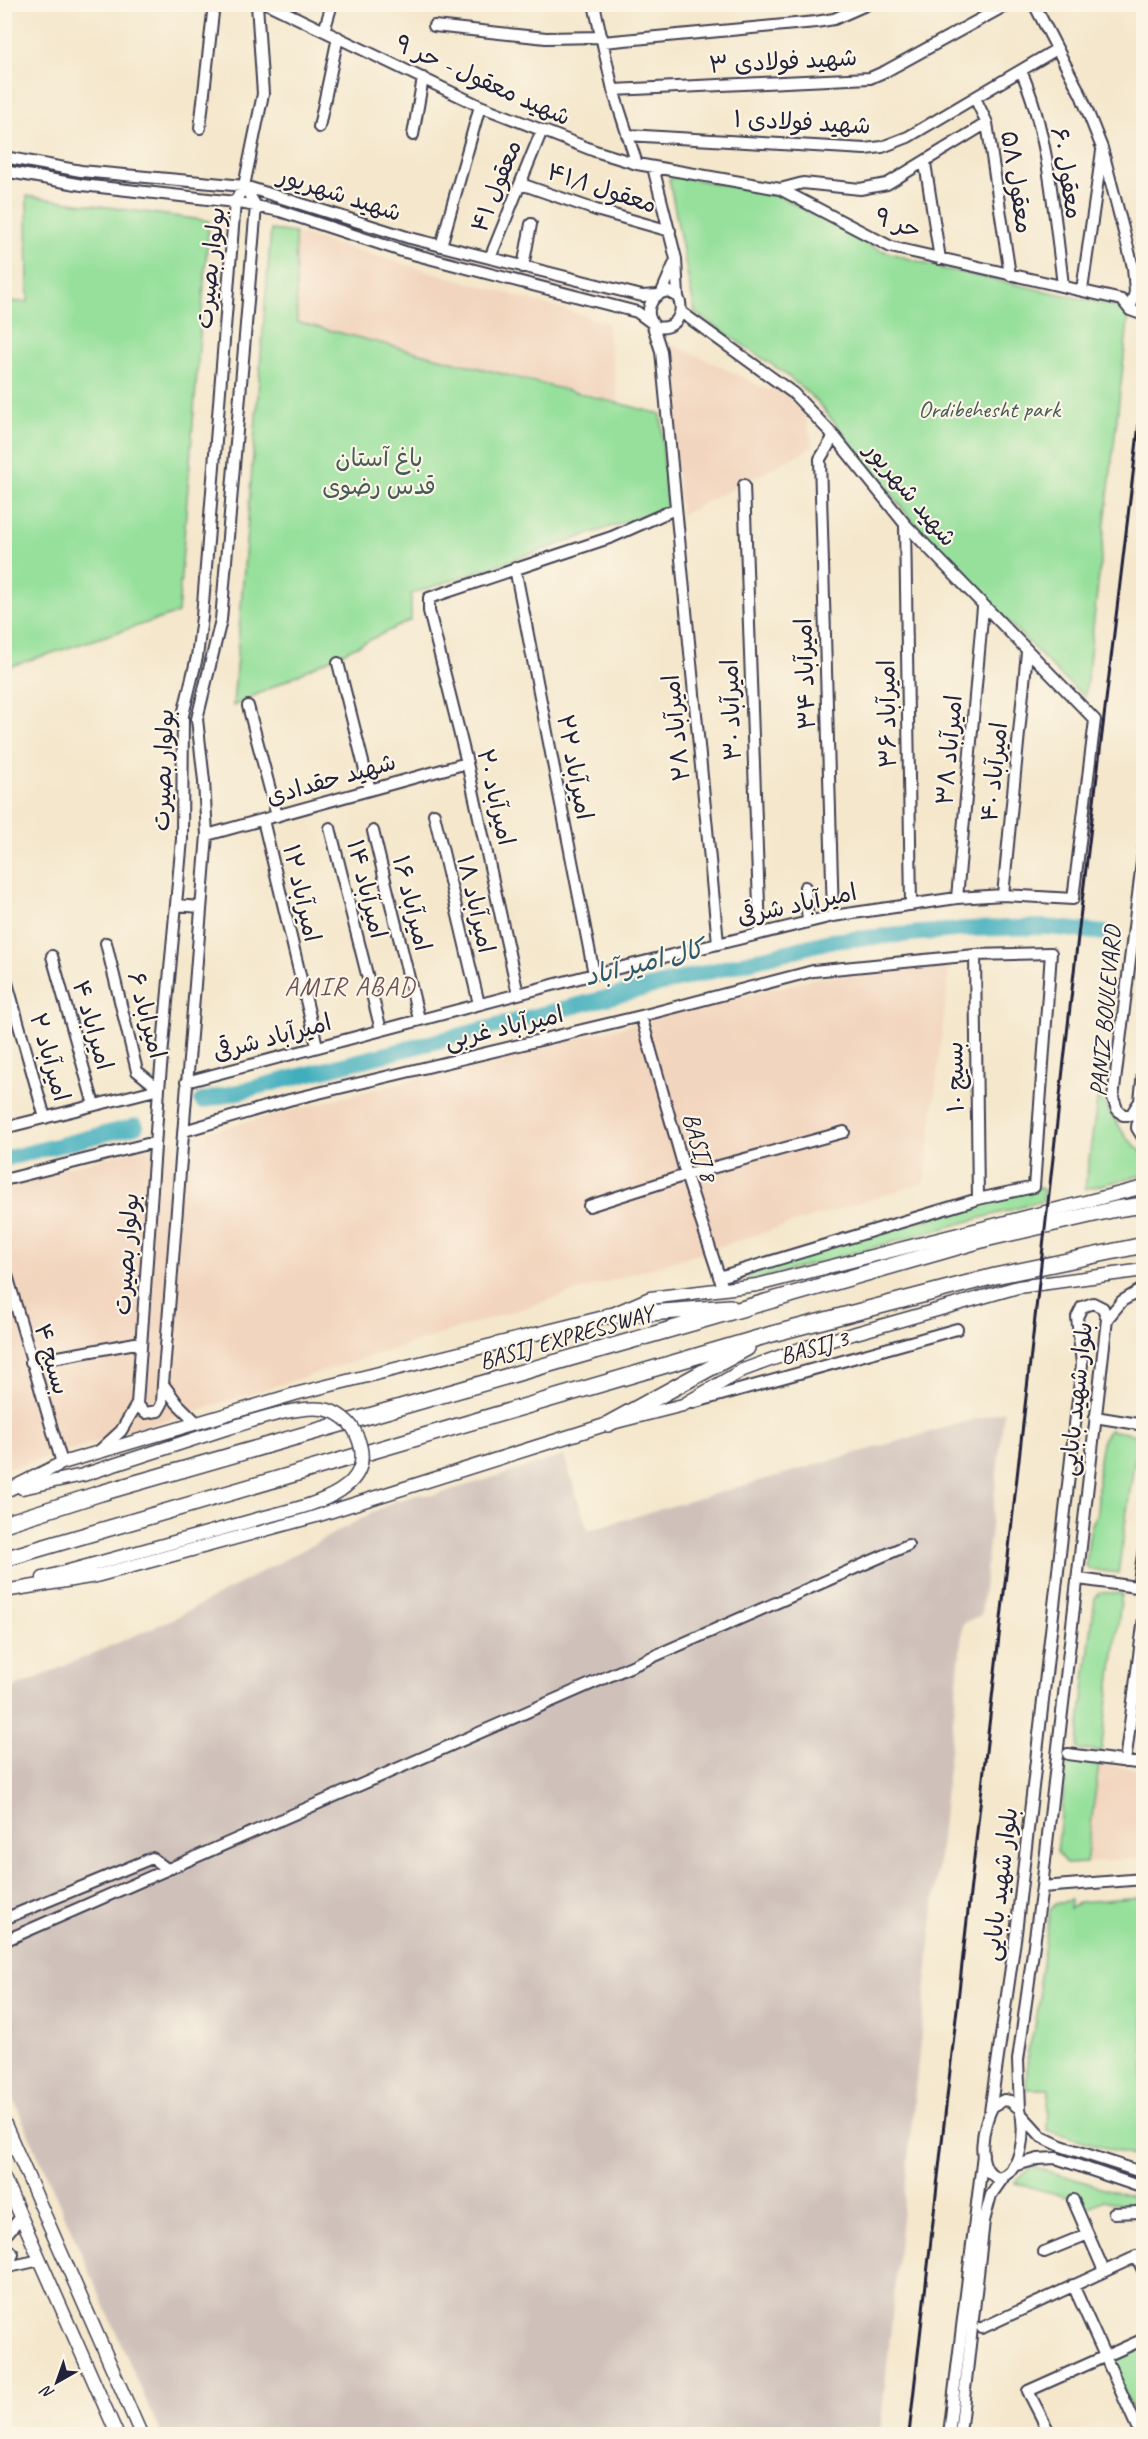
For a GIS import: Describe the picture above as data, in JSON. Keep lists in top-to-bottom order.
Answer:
{
  "streets": {
    "highway": ["BASIJ EXPRESSWAY"],
    "street": [
      "شهید فولادی ۳",
      "شهید معقول - حر ۹",
      "شهید فولادی ۱",
      "معقول ۶۰",
      "معقول ۵۸",
      "معقول ۴۱",
      "معقول ۴۱/۱",
      "شهید شهریور",
      "حر ۹",
      "بولوار بصیرت",
      "امیرآباد ۳۴",
      "امیرآباد ۳۰",
      "امیرآباد ۳۶",
      "امیرآباد ۲۸",
      "امیرآباد ۳۸",
      "امیرآباد ۲۲",
      "امیرآباد ۴۰",
      "شهید حقدادی",
      "امیرآباد ۲۰",
      "امیرآباد ۱۴",
      "امیرآباد ۱۲",
      "امیرآباد ۱۶",
      "امیرآباد ۱۸",
      "امیرآباد شرقی",
      "PANIZ BOULEVARD",
      "امیراباد ۶",
      "امیراباد ۴",
      "امیرآباد غربی",
      "امیرآباد ۲",
      "بسیج ۱۰",
      "BASIJ 8",
      "BASIJ 3",
      "بسیج ۴",
      "بلوار شهید بابایی"
    ]
  },
  "crossings": [
    ["شهید معقول - حر ۹", "معقول ۴۱"],
    ["شهید معقول - حر ۹", "حر ۹"],
    ["شهید فولادی ۱", "معقول ۶۰"],
    ["شهید فولادی ۱", "معقول ۵۸"],
    ["معقول ۶۰", "حر ۹"],
    ["معقول ۵۸", "حر ۹"],
    ["معقول ۴۱", "معقول ۴۱/۱"],
    ["معقول ۴۱", "شهید شهریور"],
    ["شهید شهریور", "بولوار بصیرت"],
    ["شهید شهریور", "امیرآباد ۳۴"],
    ["شهید شهریور", "امیرآباد ۳۶"],
    ["شهید شهریور", "امیرآباد ۳۸"],
    ["شهید شهریور", "امیرآباد ۴۰"],
    ["شهید شهریور", "امیرآباد شرقی"],
    ["بولوار بصیرت", "شهید حقدادی"],
    ["بولوار بصیرت", "امیرآباد شرقی"],
    ["بولوار بصیرت", "امیراباد ۶"],
    ["بولوار بصیرت", "امیرآباد غربی"],
    ["امیرآباد ۳۴", "امیرآباد شرقی"],
    ["امیرآباد ۳۰", "امیرآباد شرقی"],
    ["امیرآباد ۳۶", "امیرآباد شرقی"],
    ["امیرآباد ۲۸", "امیرآباد شرقی"],
    ["امیرآباد ۳۸", "امیرآباد شرقی"],
    ["امیرآباد ۲۲", "امیرآباد ۲۰"],
    ["امیرآباد ۲۲", "امیرآباد شرقی"],
    ["امیرآباد ۴۰", "امیرآباد شرقی"],
    ["شهید حقدادی", "امیرآباد ۲۰"],
    ["شهید حقدادی", "امیرآباد ۱۲"],
    ["امیرآباد ۲۰", "امیرآباد شرقی"],
    ["امیرآباد ۱۴", "امیرآباد شرقی"],
    ["امیرآباد ۱۲", "امیرآباد شرقی"],
    ["امیرآباد ۱۶", "امیرآباد شرقی"],
    ["امیرآباد ۱۸", "امیرآباد شرقی"],
    ["امیرآباد غربی", "بسیج ۱۰"],
    ["امیرآباد غربی", "BASIJ 8"]
  ],
  "districts": ["AMIR ABAD"],
  "water": ["کال امیر آباد"],
  "parks": ["Ordibehesht park", "باغ آستان قدس رضوی"],
  "north": "bottom left"
}
